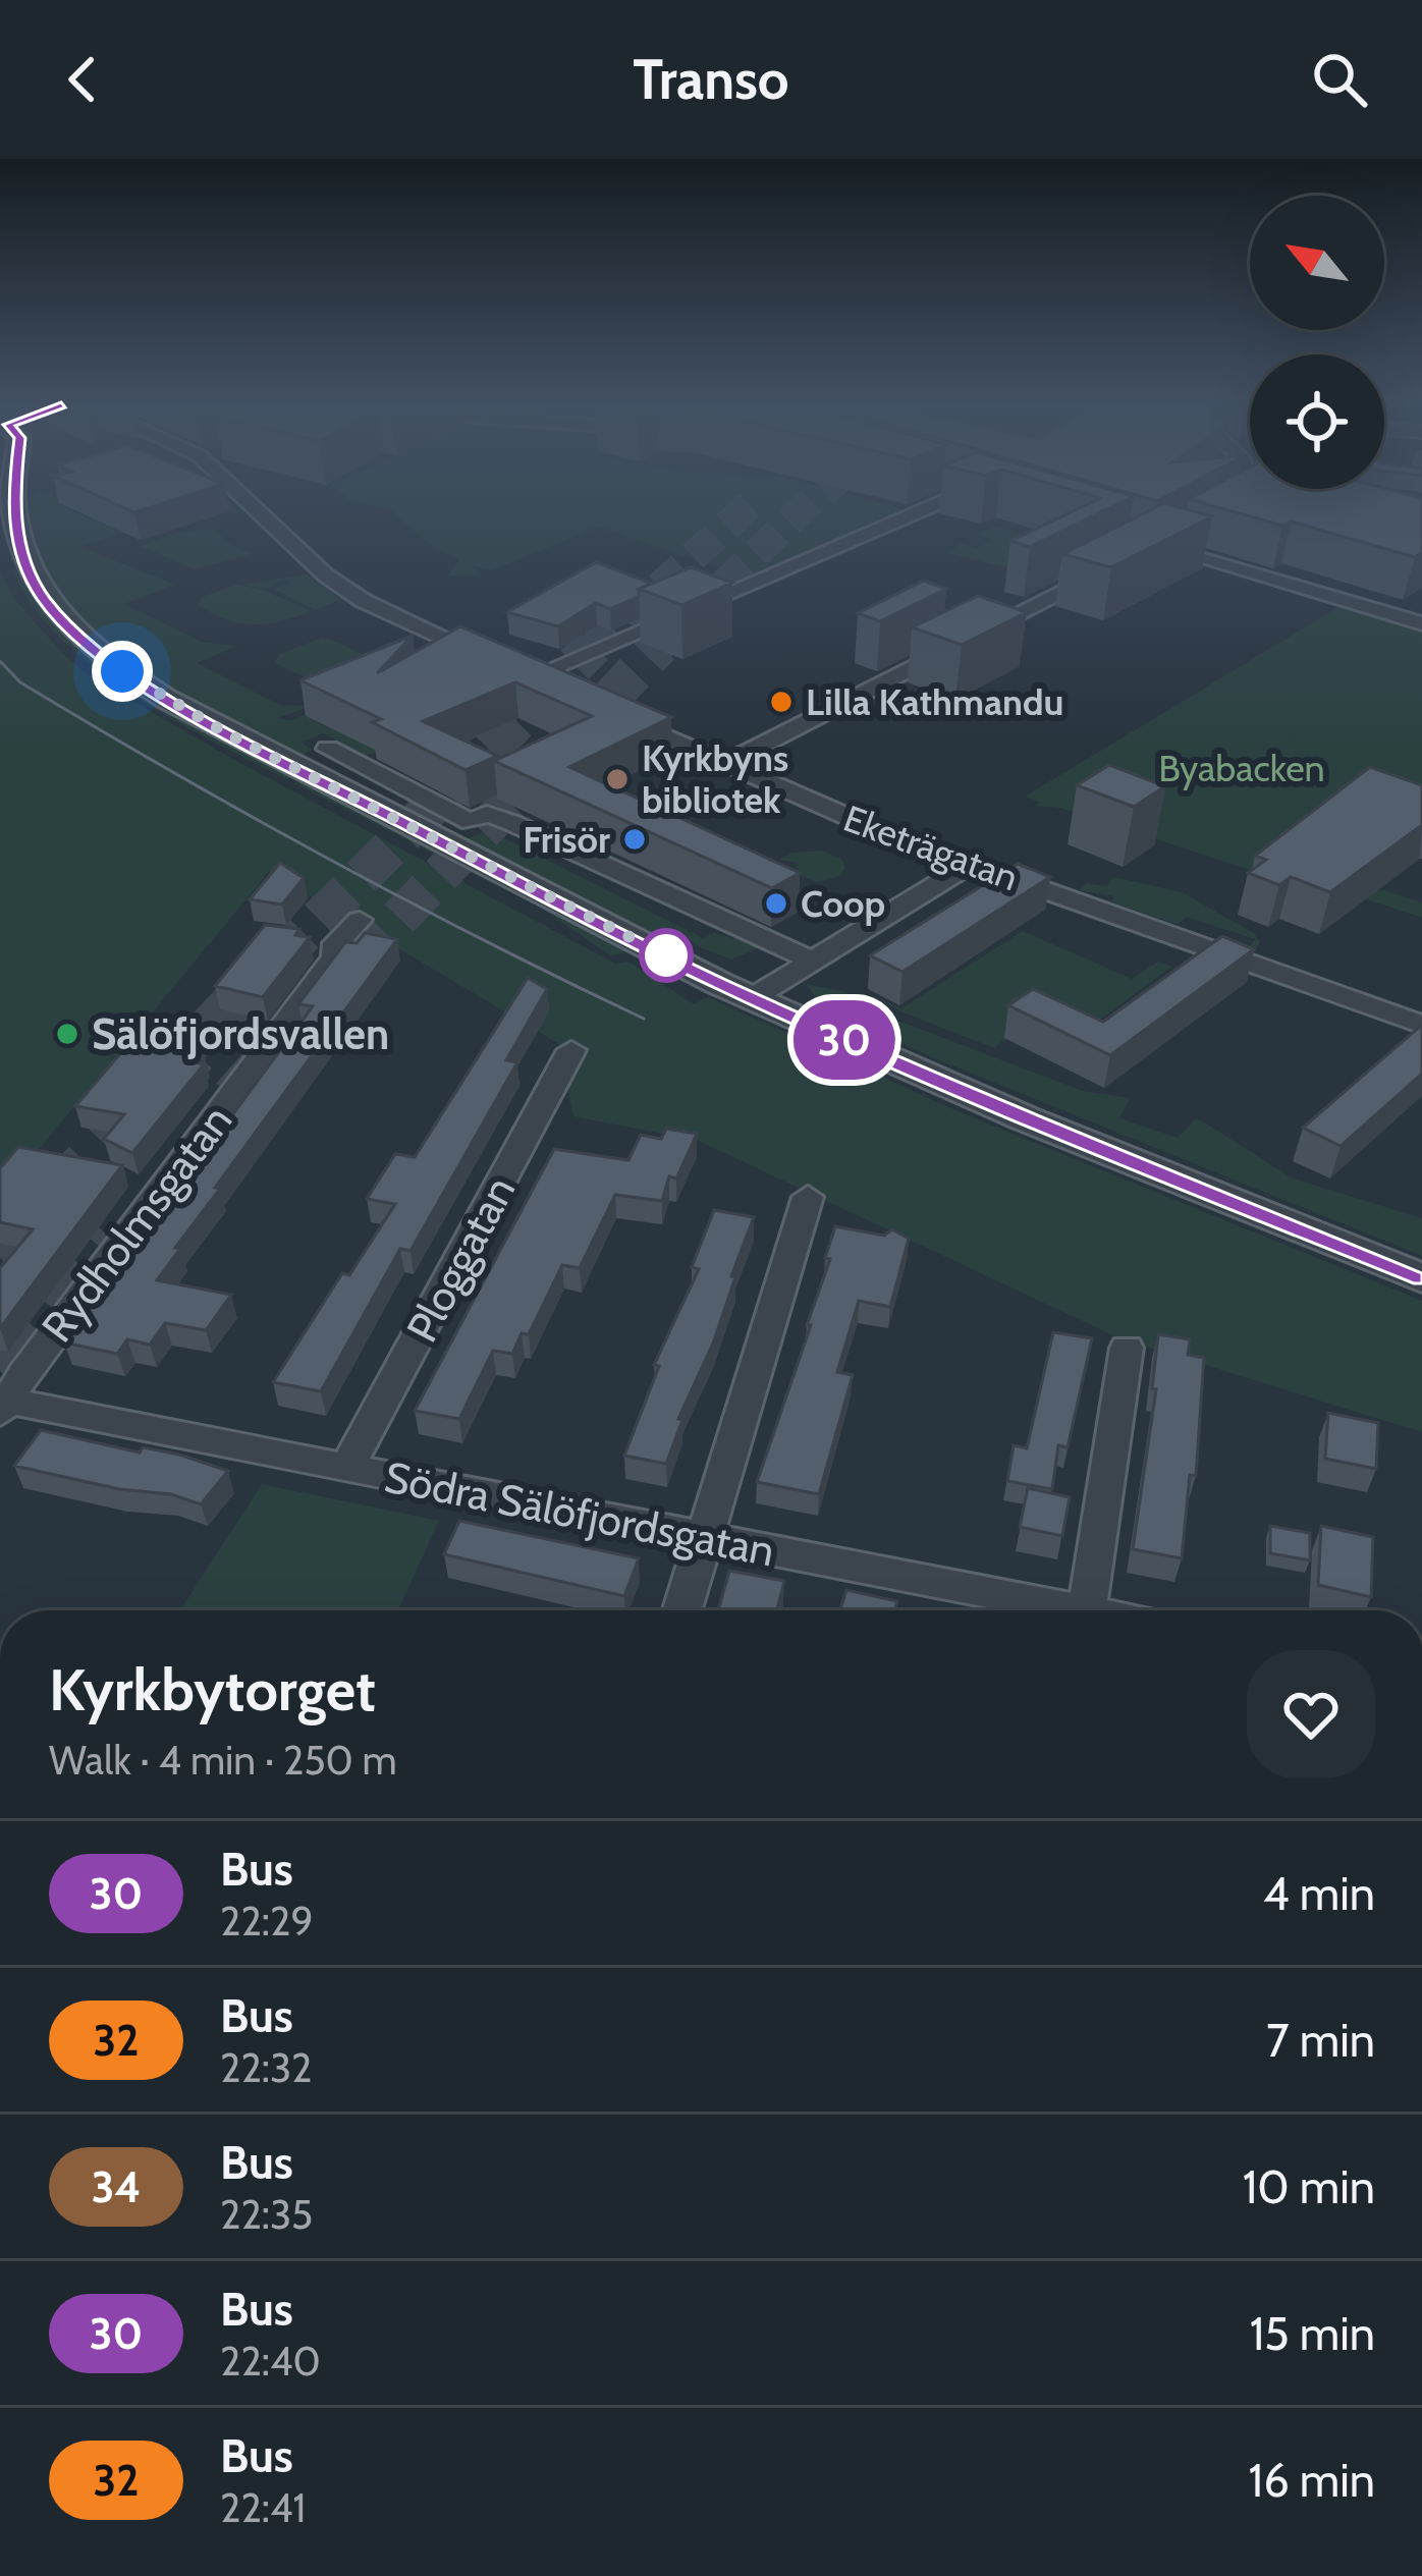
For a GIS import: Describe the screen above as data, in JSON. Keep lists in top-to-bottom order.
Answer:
{
  "streets": {
    "street": [
      "Eketrägatan",
      "Rydholmsgatan",
      "Ploggatan",
      "Södra Sälöfjordsgatan"
    ]
  },
  "crossings": [
    ["Rydholmsgatan", "Södra Sälöfjordsgatan"],
    ["Ploggatan", "Södra Sälöfjordsgatan"]
  ],
  "parks": ["Byabacken"],
  "places": [
    "Lilla Kathmandu",
    "Kyrkbyns bibliotek",
    "Frisör",
    "Coop",
    "Sälöfjordsvallen"
  ],
  "lines": ["bus line 30"],
  "north": "top left",
  "page": {
    "header": "Transo",
    "on_map": "30",
    "heading": ["Kyrkbytorget", "Walk · 4 min · 250 m"],
    "list": [
      {
        "mark": "30",
        "name": "Bus",
        "note": "22:29",
        "value": "4 min"
      },
      {
        "mark": "32",
        "name": "Bus",
        "note": "22:32",
        "value": "7 min"
      },
      {
        "mark": "34",
        "name": "Bus",
        "note": "22:35",
        "value": "10 min"
      },
      {
        "mark": "30",
        "name": "Bus",
        "note": "22:40",
        "value": "15 min"
      },
      {
        "mark": "32",
        "name": "Bus",
        "note": "22:41",
        "value": "16 min"
      }
    ]
  }
}
